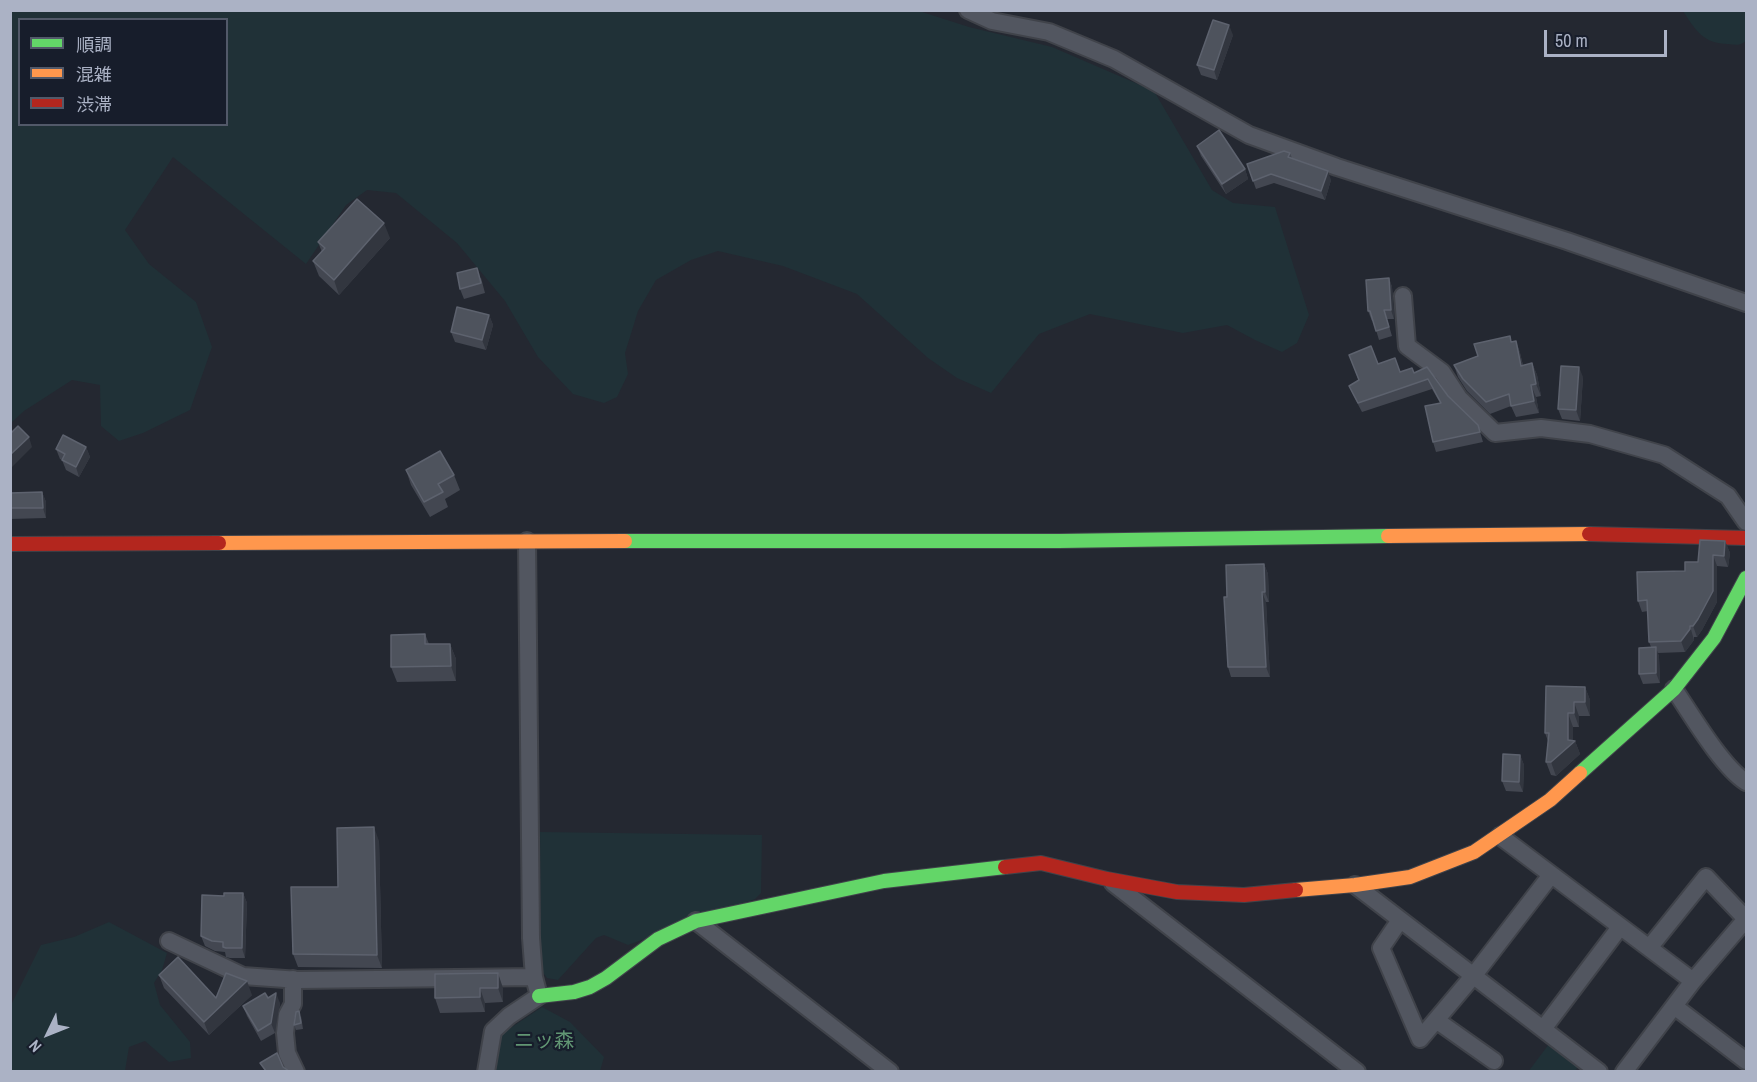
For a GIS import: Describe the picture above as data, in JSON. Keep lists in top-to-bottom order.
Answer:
{
  "parks": ["ニッ森"],
  "legend": ["順調", "混雑", "渋滞"],
  "scale_bar": "50 m",
  "north": "bottom left"
}
